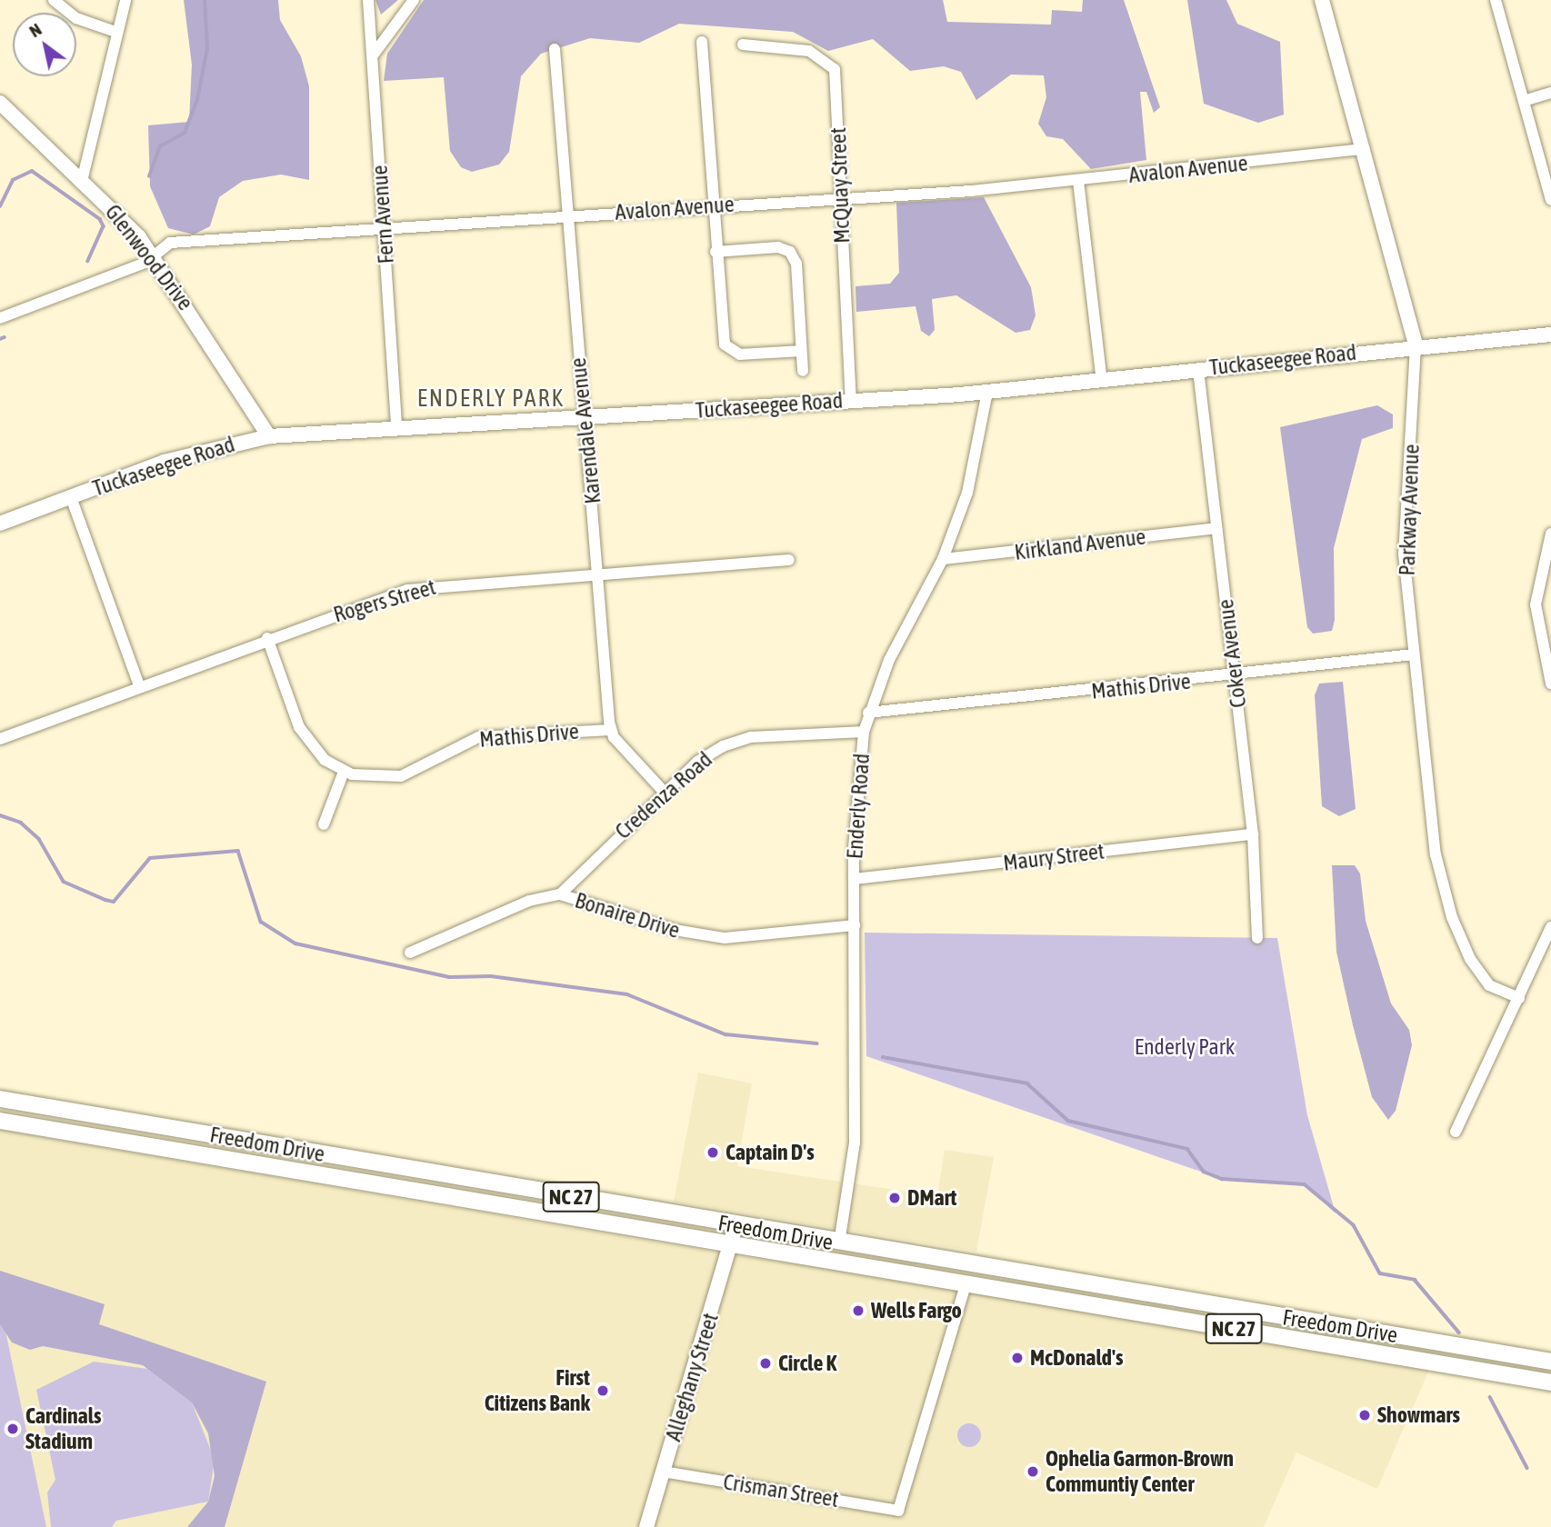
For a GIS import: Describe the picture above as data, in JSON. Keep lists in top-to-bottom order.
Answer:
{
  "streets": {
    "main road": [
      "Glenwood Drive",
      "Tuckaseegee Road",
      "Parkway Avenue",
      "Freedom Drive",
      "NC 27",
      "Alleghany Street"
    ],
    "street": [
      "Avalon Avenue",
      "McQuay Street",
      "Fern Avenue",
      "Karendale Avenue",
      "Kirkland Avenue",
      "Rogers Street",
      "Coker Avenue",
      "Mathis Drive",
      "Credenza Road",
      "Enderly Road",
      "Maury Street",
      "Bonaire Drive",
      "Crisman Street"
    ]
  },
  "crossings": [
    ["Avalon Avenue", "McQuay Street"],
    ["Avalon Avenue", "Fern Avenue"],
    ["Avalon Avenue", "Glenwood Drive"],
    ["Avalon Avenue", "Karendale Avenue"],
    ["Avalon Avenue", "Parkway Avenue"],
    ["McQuay Street", "Tuckaseegee Road"],
    ["Fern Avenue", "Tuckaseegee Road"],
    ["Glenwood Drive", "Tuckaseegee Road"],
    ["Tuckaseegee Road", "Karendale Avenue"],
    ["Tuckaseegee Road", "Parkway Avenue"],
    ["Tuckaseegee Road", "Coker Avenue"],
    ["Tuckaseegee Road", "Enderly Road"],
    ["Karendale Avenue", "Rogers Street"],
    ["Karendale Avenue", "Mathis Drive"],
    ["Parkway Avenue", "Mathis Drive"],
    ["Kirkland Avenue", "Coker Avenue"],
    ["Kirkland Avenue", "Enderly Road"],
    ["Rogers Street", "Mathis Drive"],
    ["Coker Avenue", "Mathis Drive"],
    ["Coker Avenue", "Maury Street"],
    ["Mathis Drive", "Enderly Road"],
    ["Credenza Road", "Enderly Road"],
    ["Credenza Road", "Bonaire Drive"],
    ["Enderly Road", "Maury Street"],
    ["Enderly Road", "Bonaire Drive"],
    ["Enderly Road", "Freedom Drive"],
    ["Freedom Drive", "Alleghany Street"],
    ["Freedom Drive", "Crisman Street"],
    ["Alleghany Street", "Crisman Street"]
  ],
  "districts": ["ENDERLY PARK"],
  "parks": ["Enderly Park"],
  "places": [
    "Captain D's",
    "DMart",
    "Wells Fargo",
    "McDonald's",
    "Circle K",
    "First Citizens Bank",
    "Showmars",
    "Cardinals Stadium",
    "Ophelia Garmon-Brown Communtiy Center"
  ],
  "north": "top left"
}
